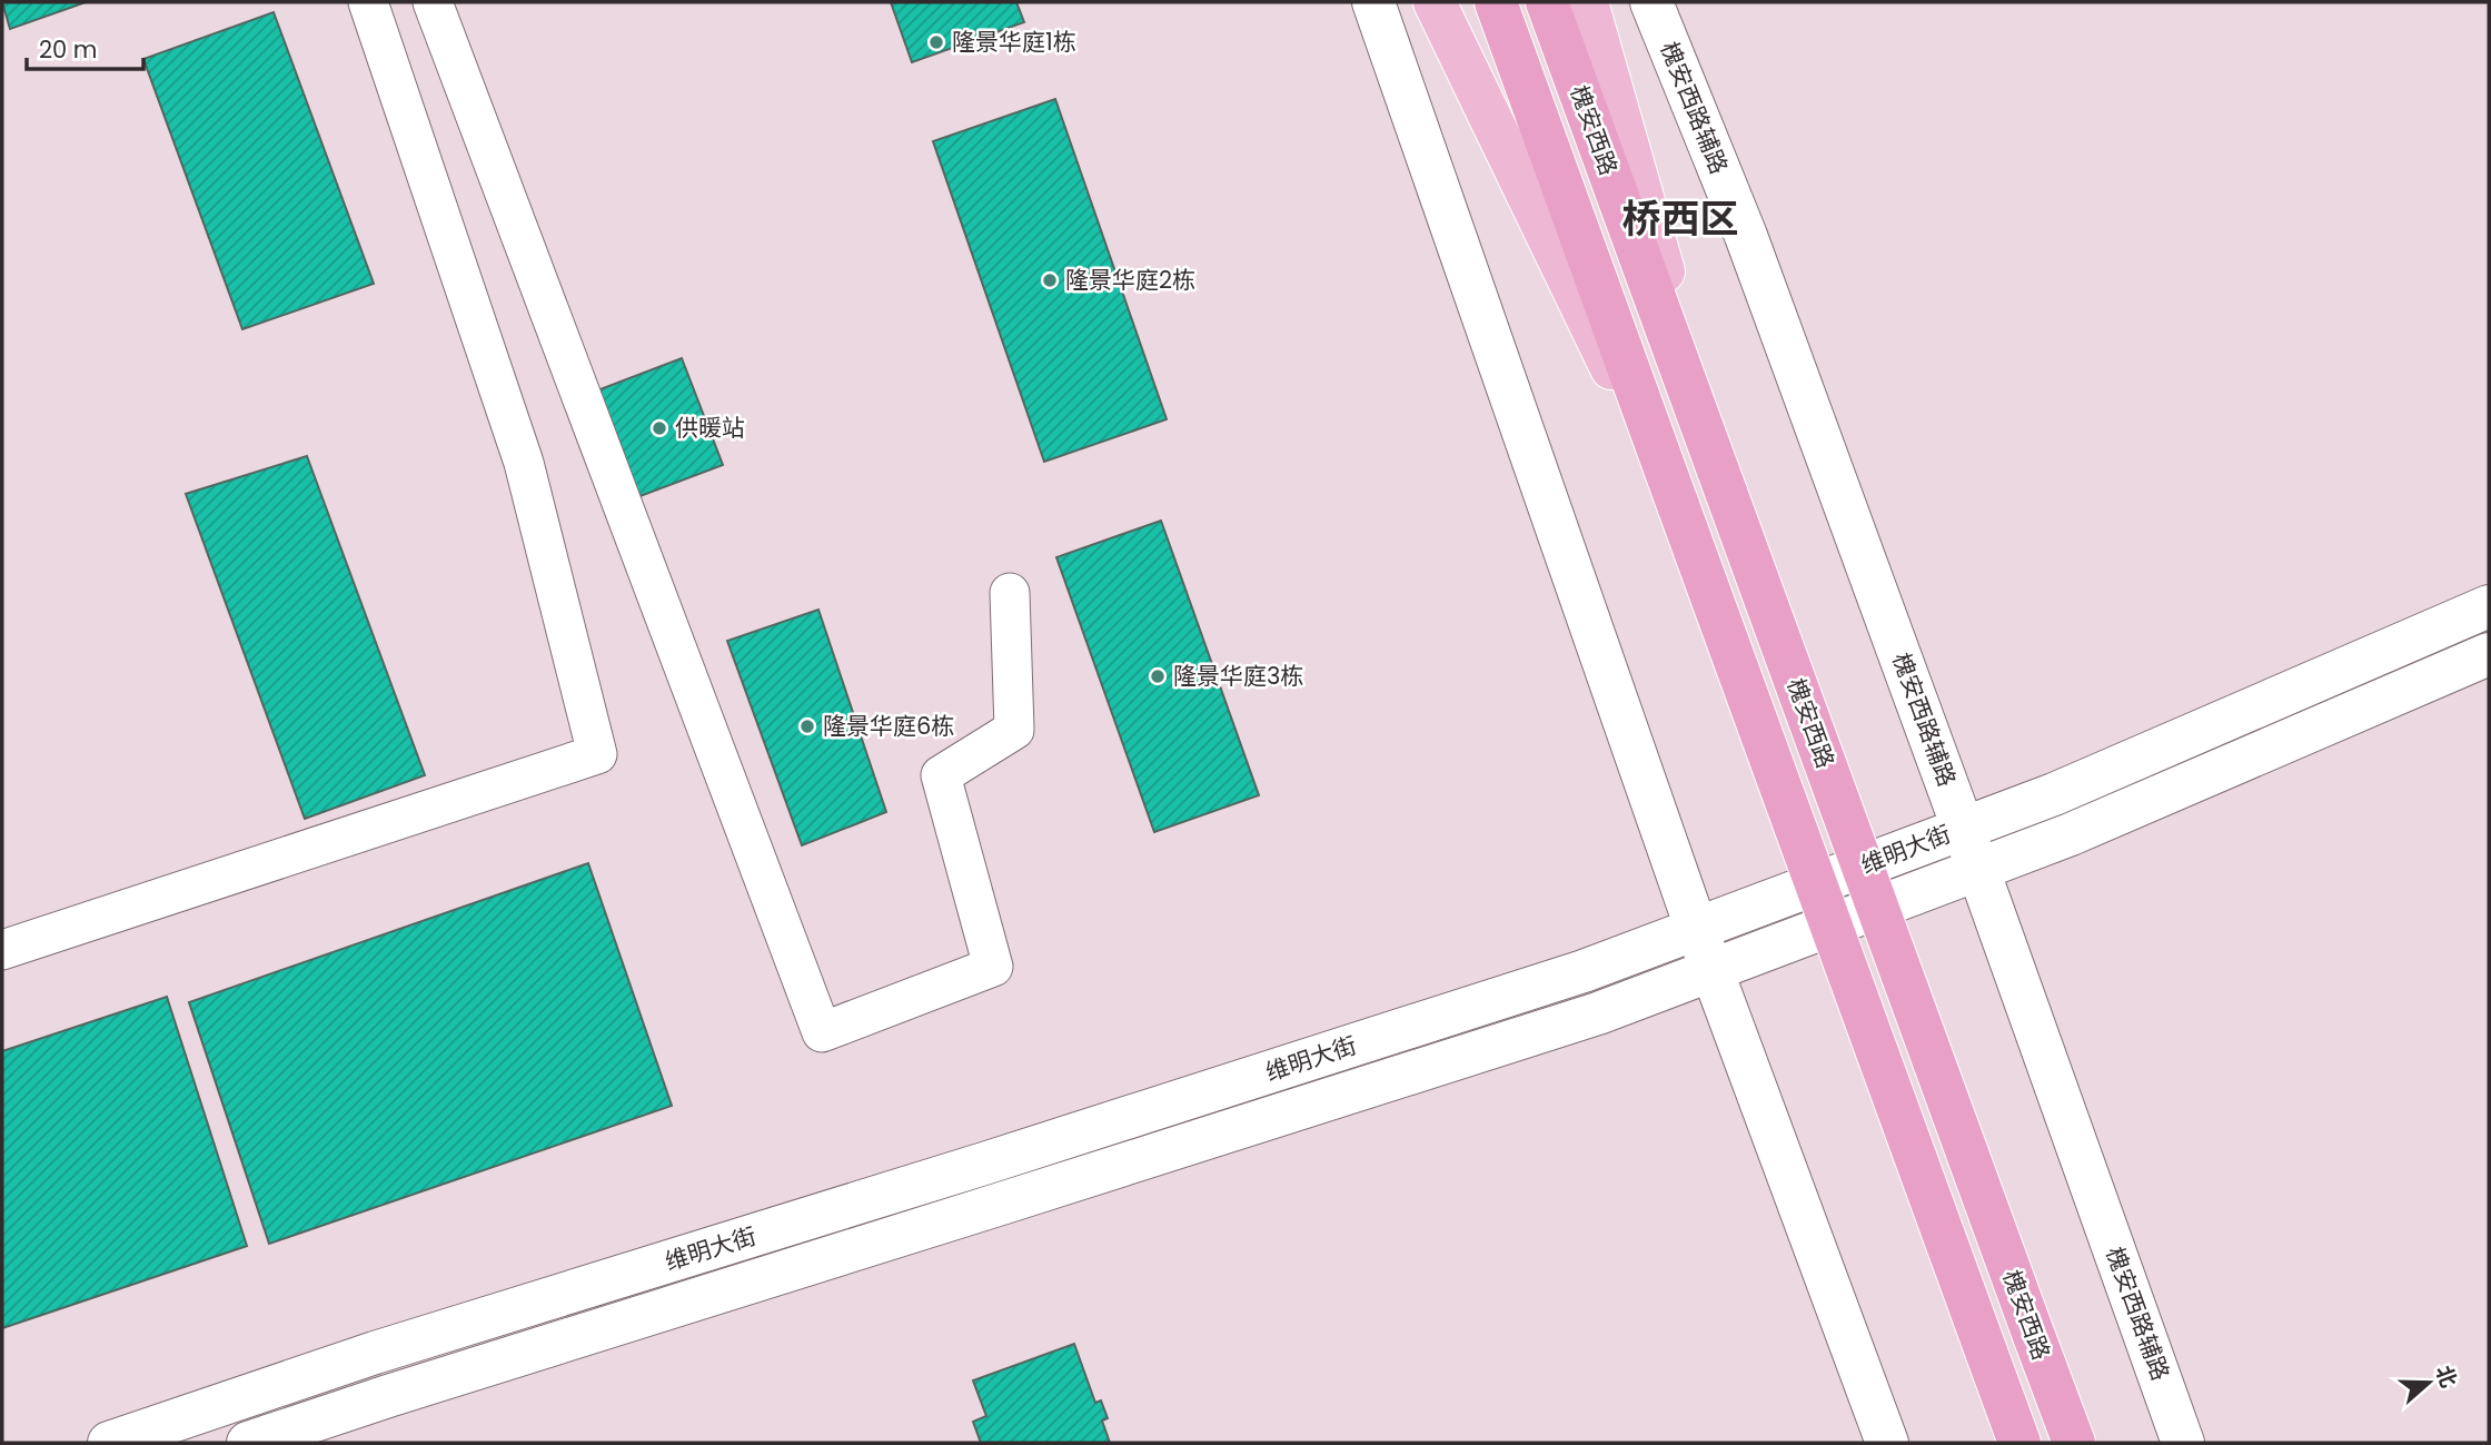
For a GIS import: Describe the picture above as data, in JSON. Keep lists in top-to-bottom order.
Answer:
{
  "streets": {
    "highway": ["槐安西路"],
    "main road": ["槐安西路辅路", "维明大街"]
  },
  "crossings": [
    ["槐安西路辅路", "维明大街"]
  ],
  "districts": ["桥西区"],
  "places": [
    "隆景华庭1栋",
    "隆景华庭2栋",
    "供暖站",
    "隆景华庭3栋",
    "隆景华庭6栋"
  ],
  "scale_bar": "20 m",
  "north": "right"
}
